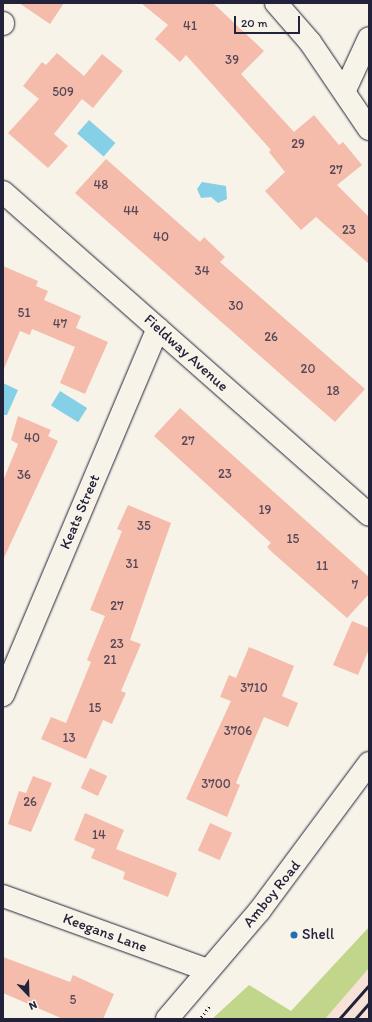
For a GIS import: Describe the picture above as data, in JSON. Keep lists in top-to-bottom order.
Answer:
{
  "streets": {
    "street": [
      "Fieldway Avenue",
      "Keats Street",
      "Amboy Road",
      "Keegans Lane"
    ]
  },
  "crossings": [
    ["Fieldway Avenue", "Keats Street"],
    ["Amboy Road", "Keegans Lane"]
  ],
  "places": ["Shell"],
  "house_numbers": [
    "41",
    "39",
    "509",
    "29",
    "27",
    "48",
    "44",
    "23",
    "40",
    "34",
    "30",
    "51",
    "47",
    "26",
    "20",
    "18",
    "40",
    "27",
    "23",
    "36",
    "19",
    "35",
    "15",
    "31",
    "11",
    "7",
    "27",
    "23",
    "21",
    "3710",
    "15",
    "3706",
    "13",
    "3700",
    "26",
    "14",
    "5"
  ],
  "scale_bar": "20 m",
  "north": "bottom right"
}
